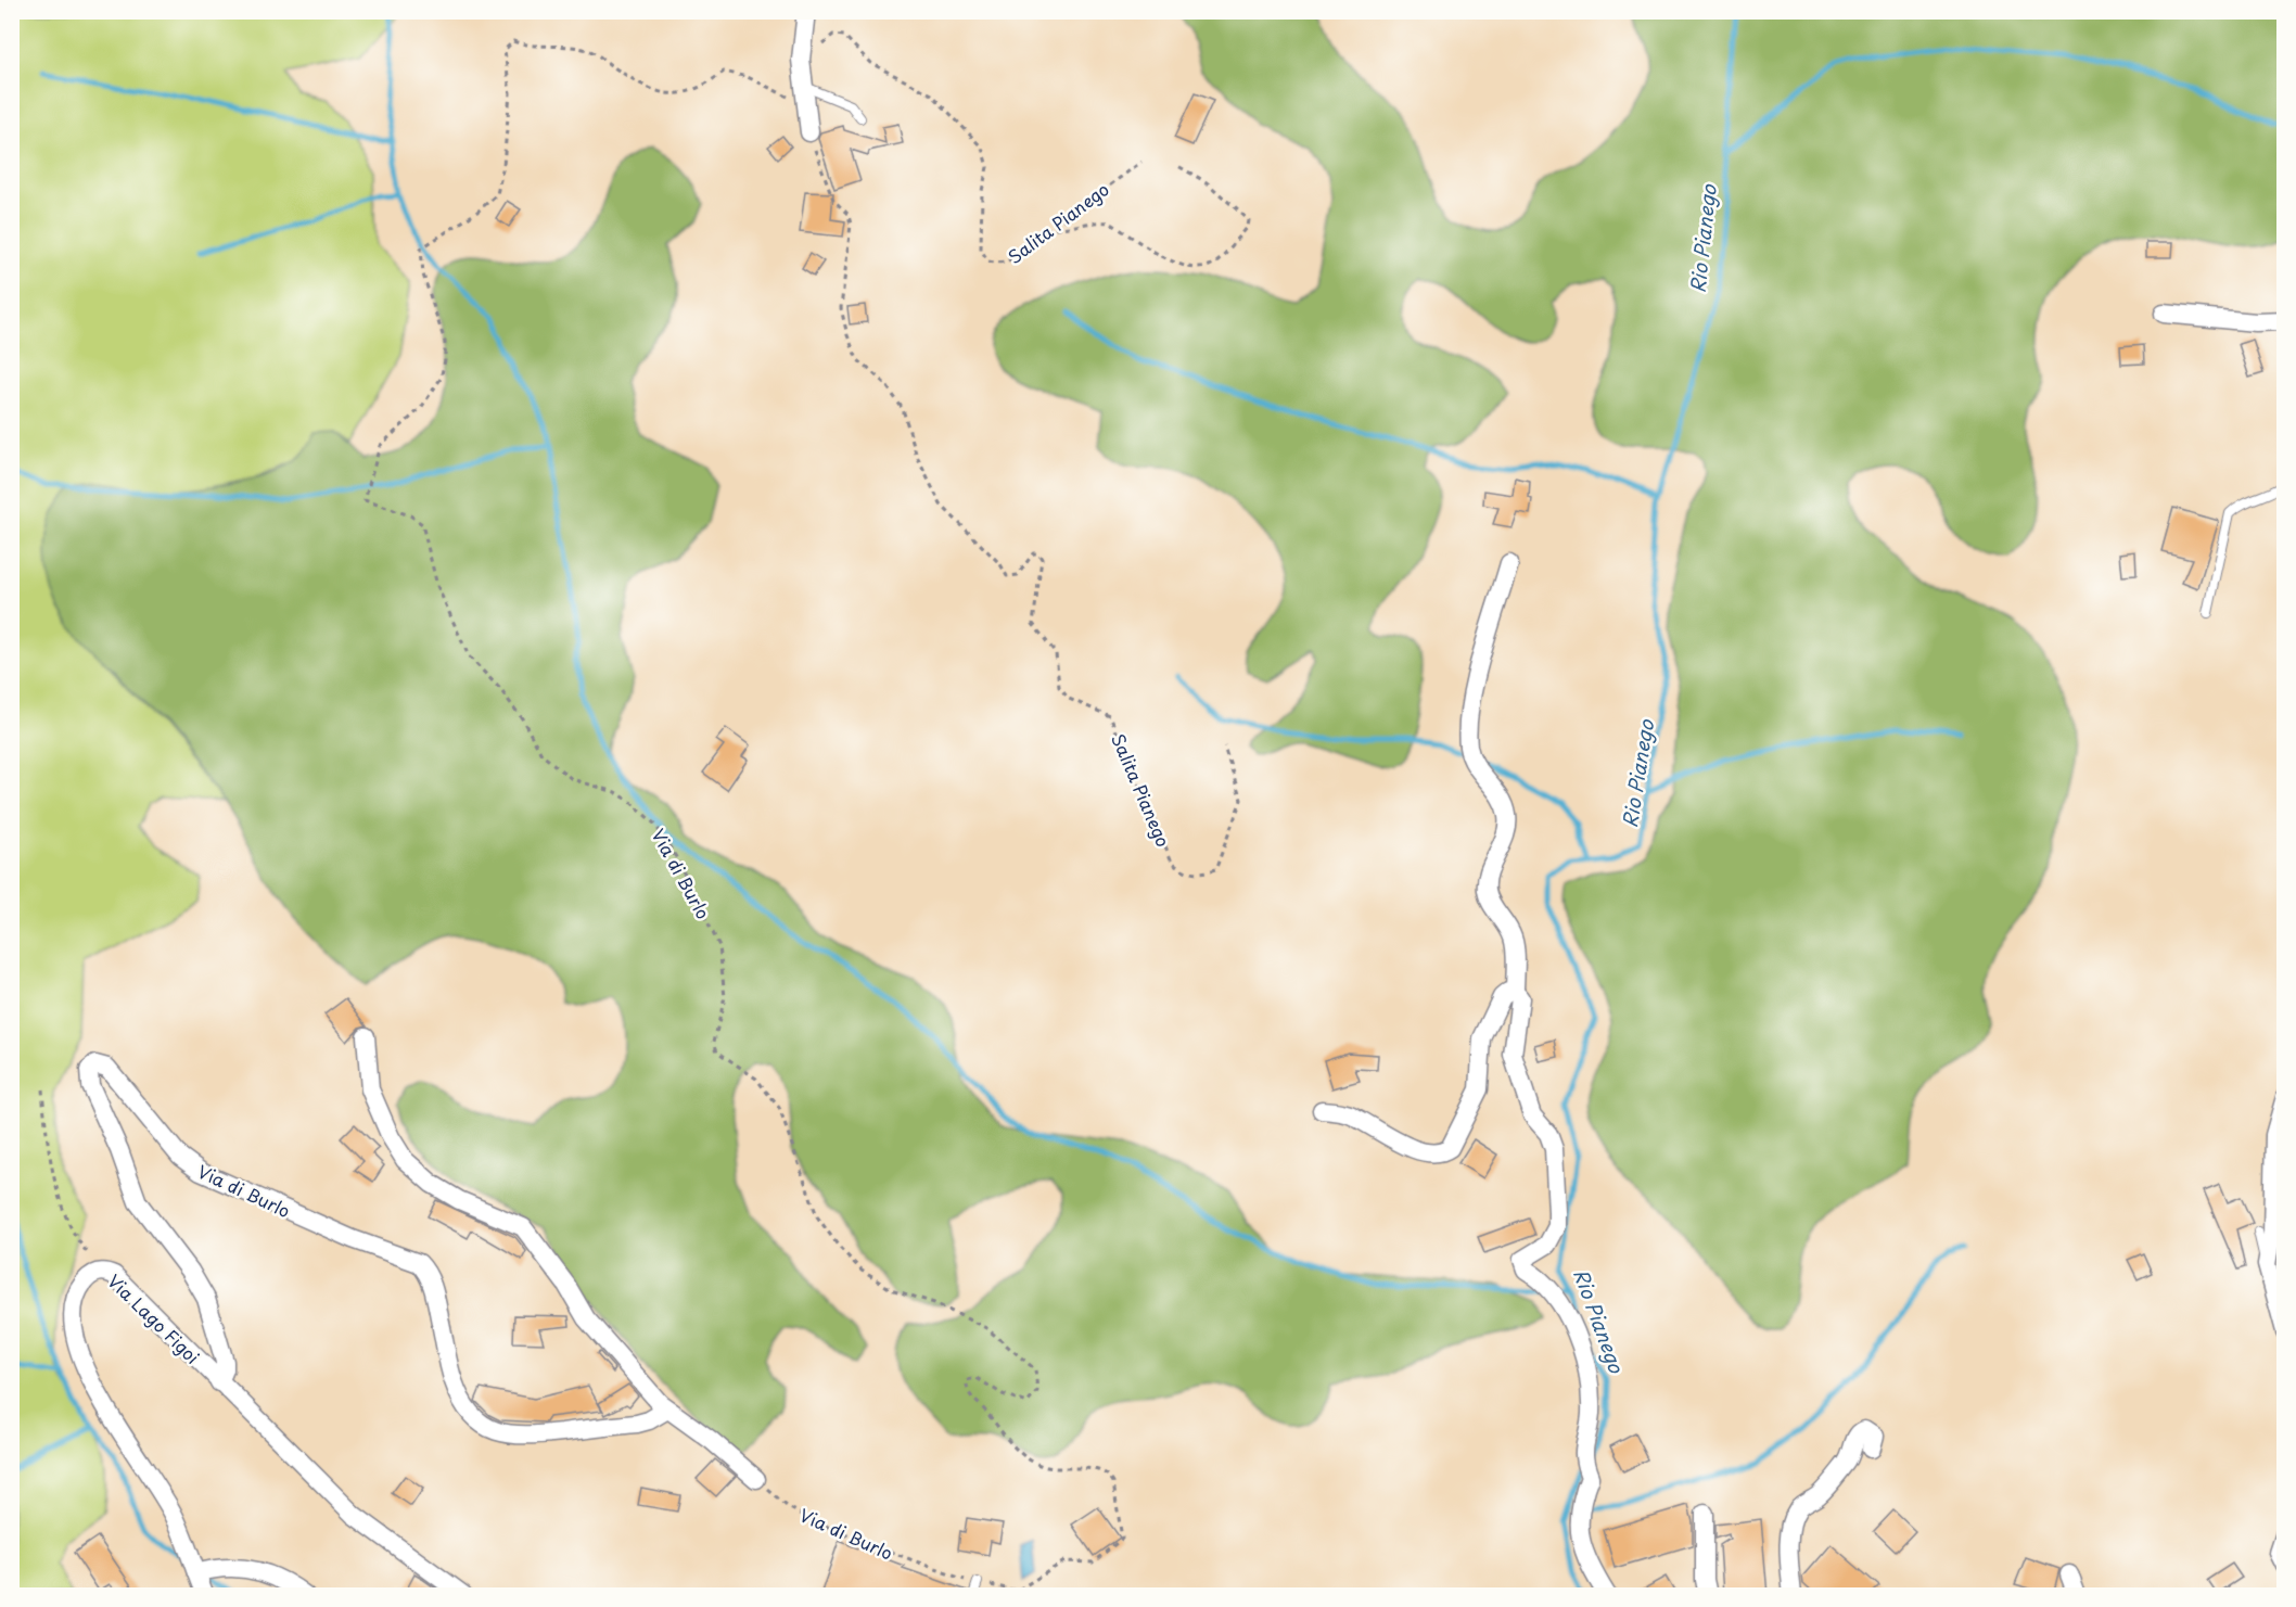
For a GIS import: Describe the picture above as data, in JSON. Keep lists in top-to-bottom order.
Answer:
{
  "streets": {
    "street": ["Via di Burlo", "Via Lago Figoi"],
    "path": ["Salita Pianego"]
  },
  "crossings": [
    ["Via di Burlo", "Via Lago Figoi"]
  ],
  "water": ["Rio Pianego"]
}
